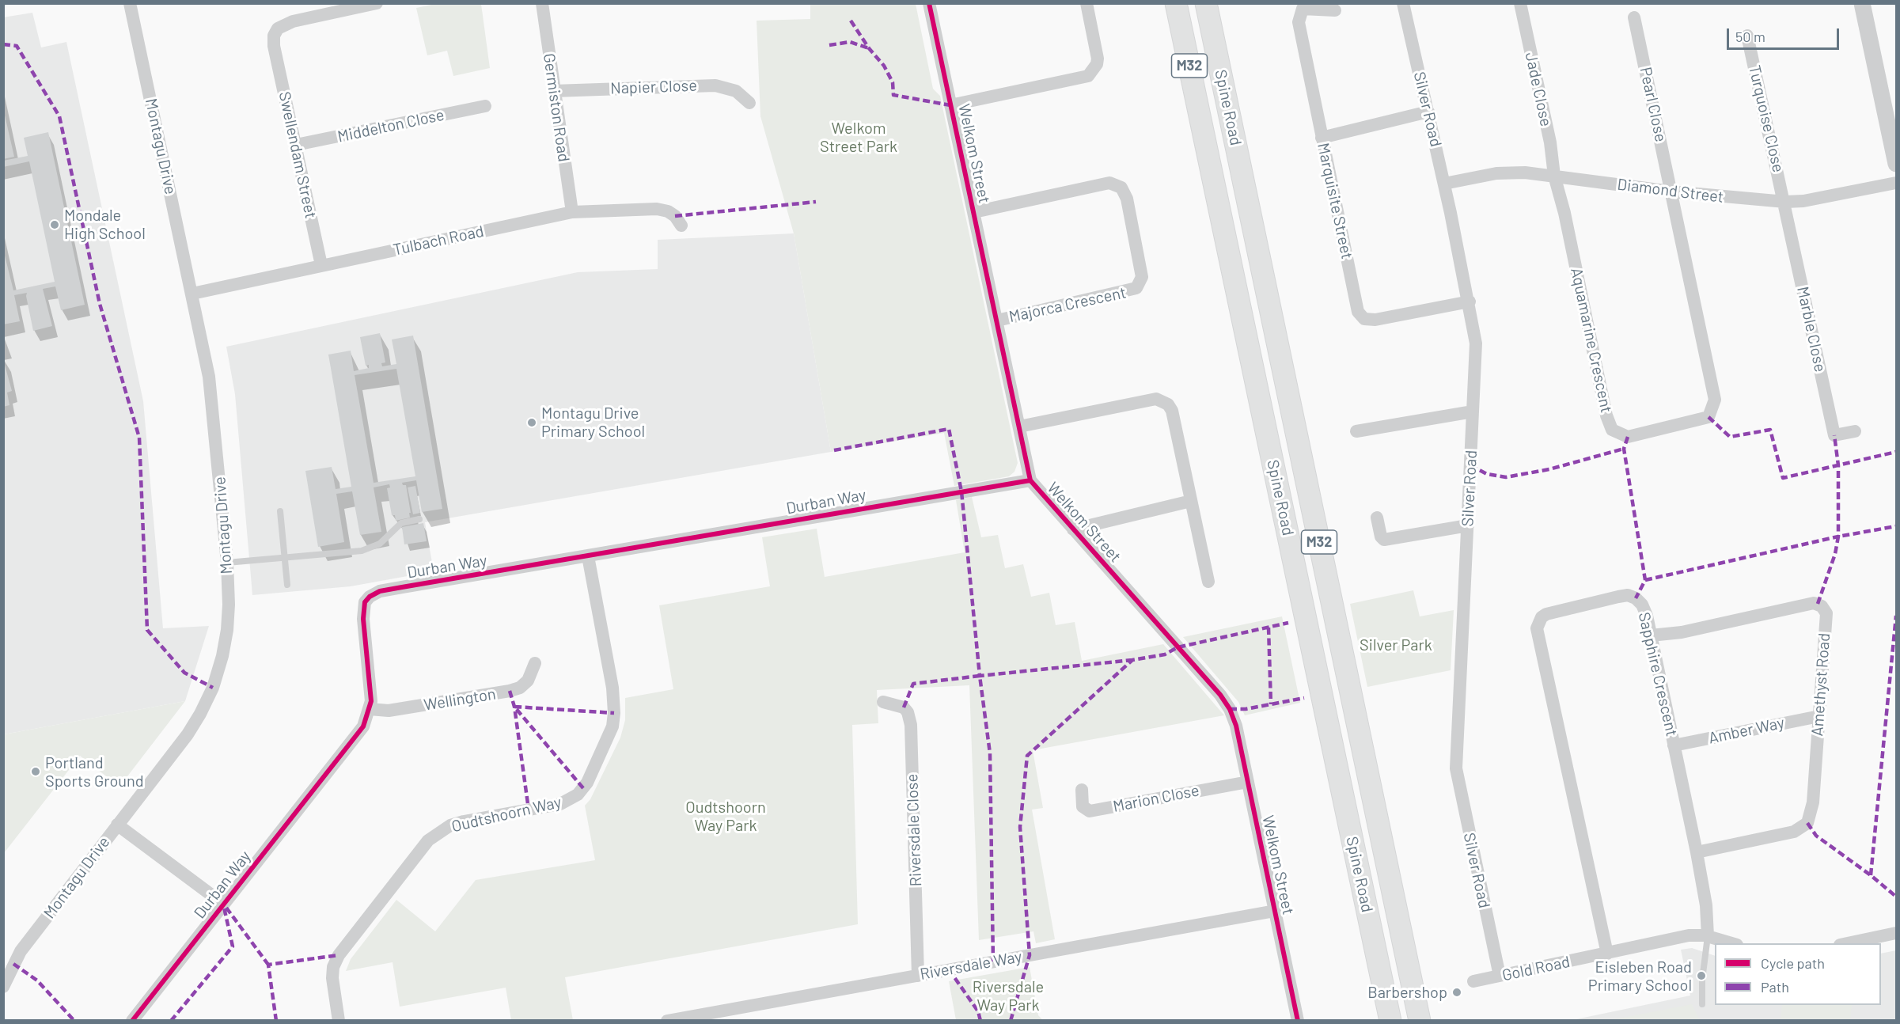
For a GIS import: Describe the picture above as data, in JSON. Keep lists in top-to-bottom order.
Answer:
{
  "streets": {
    "main road": ["M32", "Spine Road"],
    "street": [
      "Napier Close",
      "Jade Close",
      "Pearl Close",
      "Germiston Road",
      "Silver Road",
      "Turquoise Close",
      "Middelton Close",
      "Montagu Drive",
      "Welkom Street",
      "Swellendam Street",
      "Diamond Street",
      "Marquisite Street",
      "Tulbach Road",
      "Majorca Crescent",
      "Marble Close",
      "Aquamarine Crescent",
      "Durban Way",
      "Sapphire Crescent",
      "Amethyst Road",
      "Wellington",
      "Amber Way",
      "Marion Close",
      "Oudtshoorn Way",
      "Riversdale Close",
      "Riversdale Way",
      "Gold Road"
    ]
  },
  "crossings": [
    ["Napier Close", "Germiston Road"],
    ["Jade Close", "Diamond Street"],
    ["Jade Close", "Aquamarine Crescent"],
    ["Pearl Close", "Diamond Street"],
    ["Pearl Close", "Aquamarine Crescent"],
    ["Germiston Road", "Tulbach Road"],
    ["Silver Road", "Diamond Street"],
    ["Silver Road", "Marquisite Street"],
    ["Silver Road", "Gold Road"],
    ["Turquoise Close", "Diamond Street"],
    ["Turquoise Close", "Marble Close"],
    ["Middelton Close", "Swellendam Street"],
    ["Montagu Drive", "Tulbach Road"],
    ["Welkom Street", "Majorca Crescent"],
    ["Welkom Street", "Durban Way"],
    ["Welkom Street", "Marion Close"],
    ["Welkom Street", "Riversdale Way"],
    ["Swellendam Street", "Tulbach Road"],
    ["Diamond Street", "Marble Close"],
    ["Diamond Street", "Aquamarine Crescent"],
    ["Durban Way", "Wellington"],
    ["Durban Way", "Oudtshoorn Way"],
    ["Sapphire Crescent", "Amethyst Road"],
    ["Sapphire Crescent", "Amber Way"],
    ["Sapphire Crescent", "Gold Road"],
    ["Amethyst Road", "Amber Way"],
    ["Riversdale Close", "Riversdale Way"]
  ],
  "parks": [
    "Welkom Street Park",
    "Silver Park",
    "Oudtshoorn Way Park",
    "Riversdale Way Park"
  ],
  "places": [
    "Mondale High School",
    "Montagu Drive Primary School",
    "Portland Sports Ground",
    "Eisleben Road Primary School",
    "Barbershop"
  ],
  "legend": ["Cycle path", "Path"],
  "scale_bar": "50 m"
}
